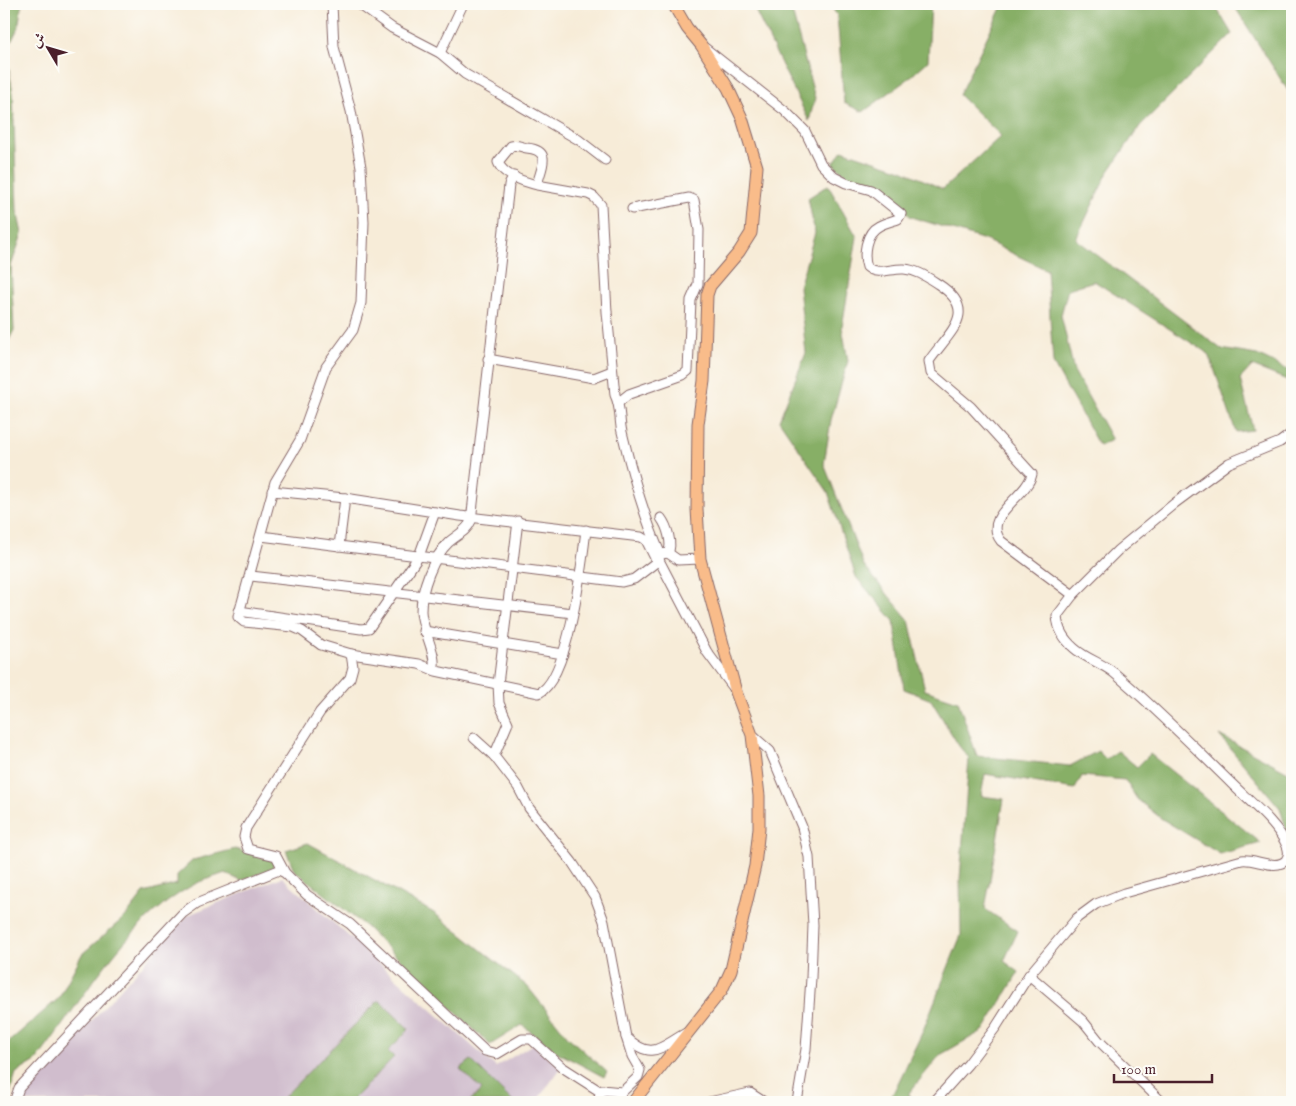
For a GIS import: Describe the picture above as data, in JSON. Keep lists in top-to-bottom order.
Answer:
{
  "scale_bar": "100 m",
  "north": "top left"
}
